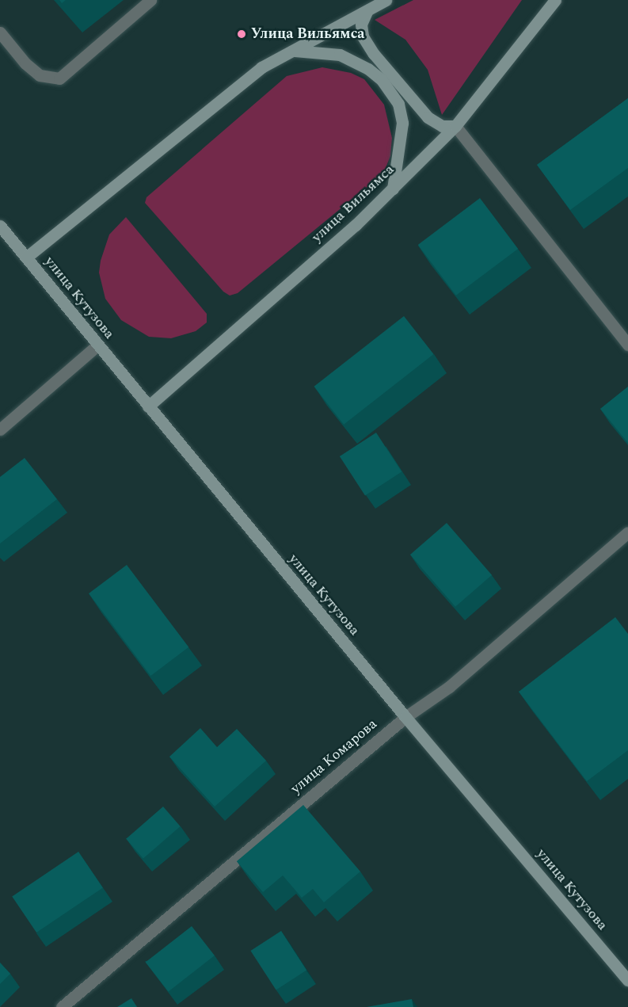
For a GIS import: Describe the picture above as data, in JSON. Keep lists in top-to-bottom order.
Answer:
{
  "streets": {
    "street": ["улица Вильямса", "улица Кутузова", "улица Комарова"]
  },
  "crossings": [
    ["улица Вильямса", "улица Кутузова"],
    ["улица Кутузова", "улица Комарова"]
  ],
  "places": ["Улица Вильямса"]
}
